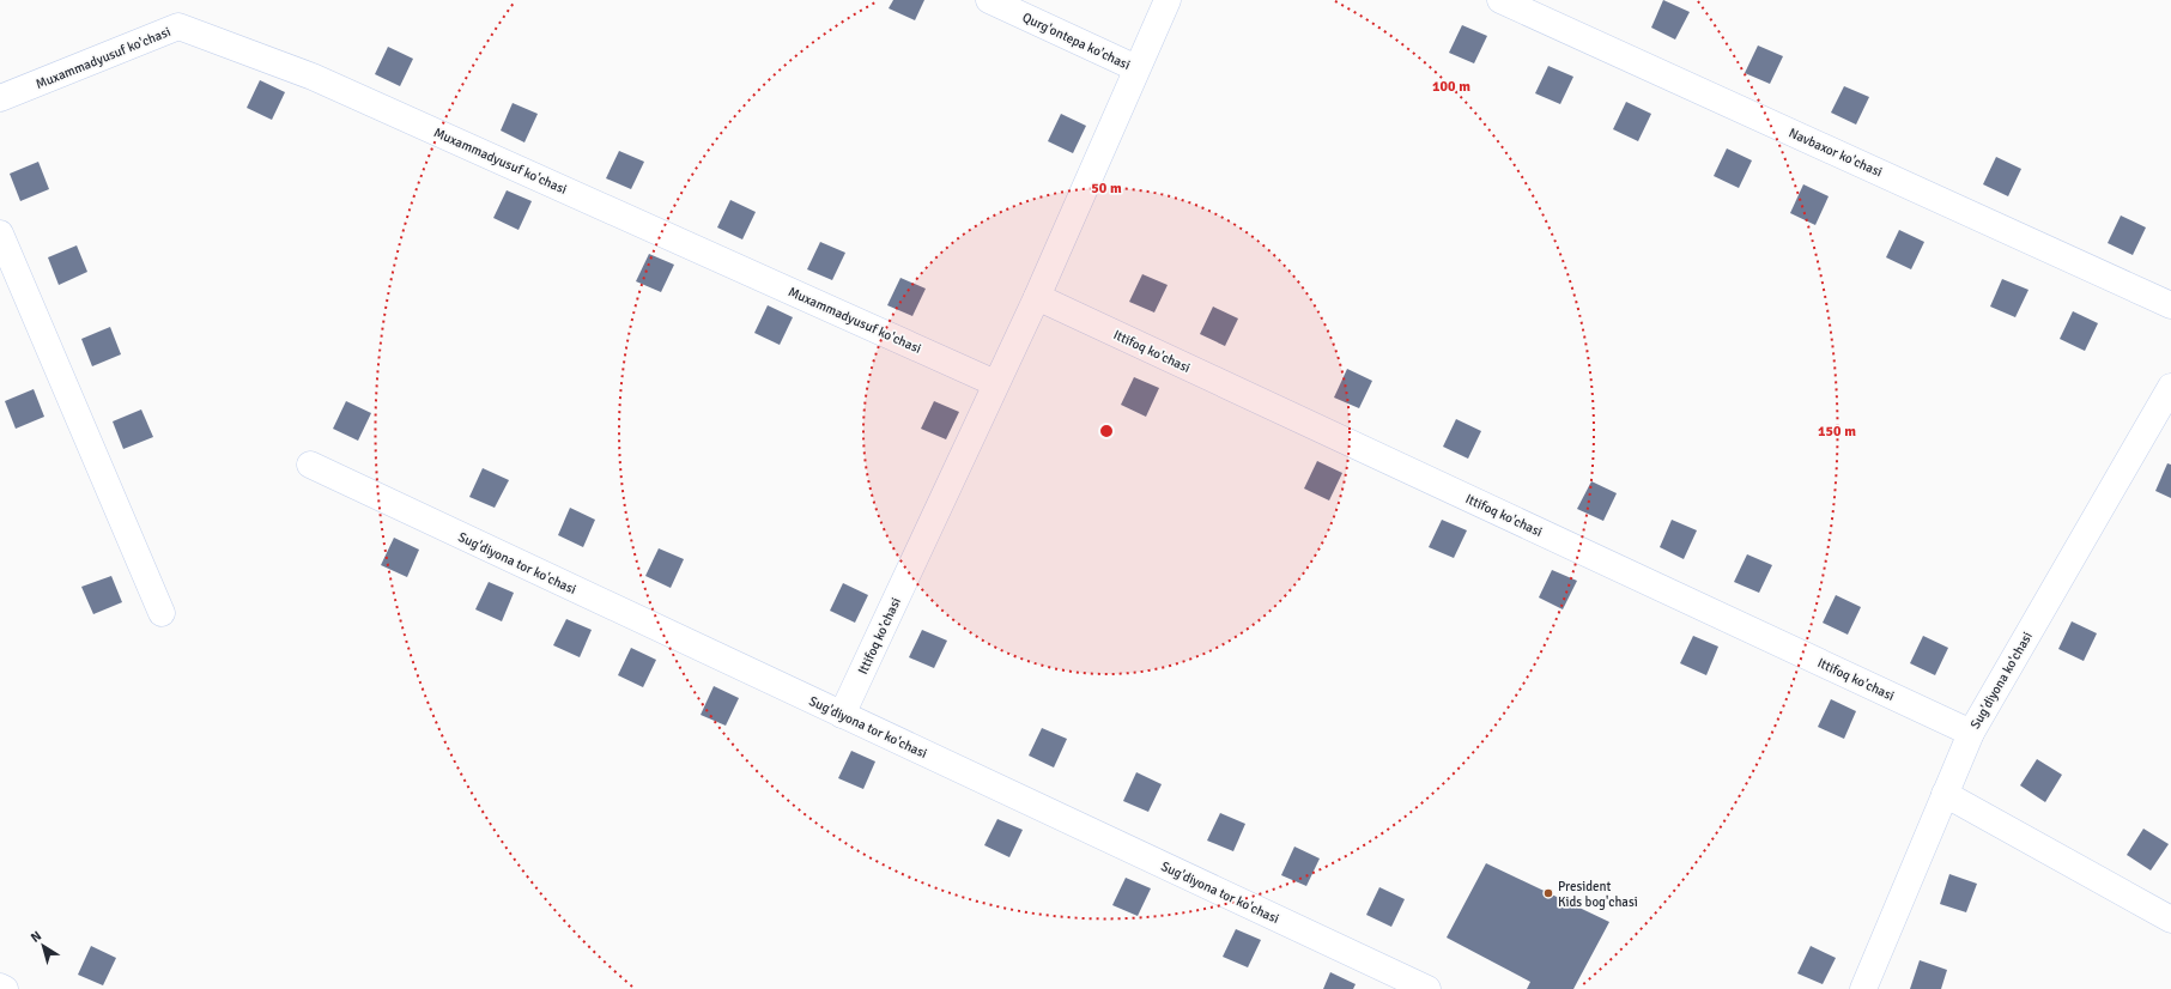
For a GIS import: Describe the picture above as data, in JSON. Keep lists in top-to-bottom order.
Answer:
{
  "streets": {
    "street": [
      "Qurg'ontepa ko'chasi",
      "Muxammadyusuf ko'chasi",
      "Navbaxor ko'chasi",
      "Ittifoq ko'chasi",
      "Sug'diyona tor ko'chasi",
      "Sug'diyona ko'chasi"
    ]
  },
  "crossings": [
    ["Qurg'ontepa ko'chasi", "Ittifoq ko'chasi"],
    ["Muxammadyusuf ko'chasi", "Ittifoq ko'chasi"],
    ["Ittifoq ko'chasi", "Sug'diyona tor ko'chasi"],
    ["Ittifoq ko'chasi", "Sug'diyona ko'chasi"]
  ],
  "places": ["President Kids bog'chasi"],
  "north": "top left",
  "rings": ["100 m", "50 m", "150 m"]
}
